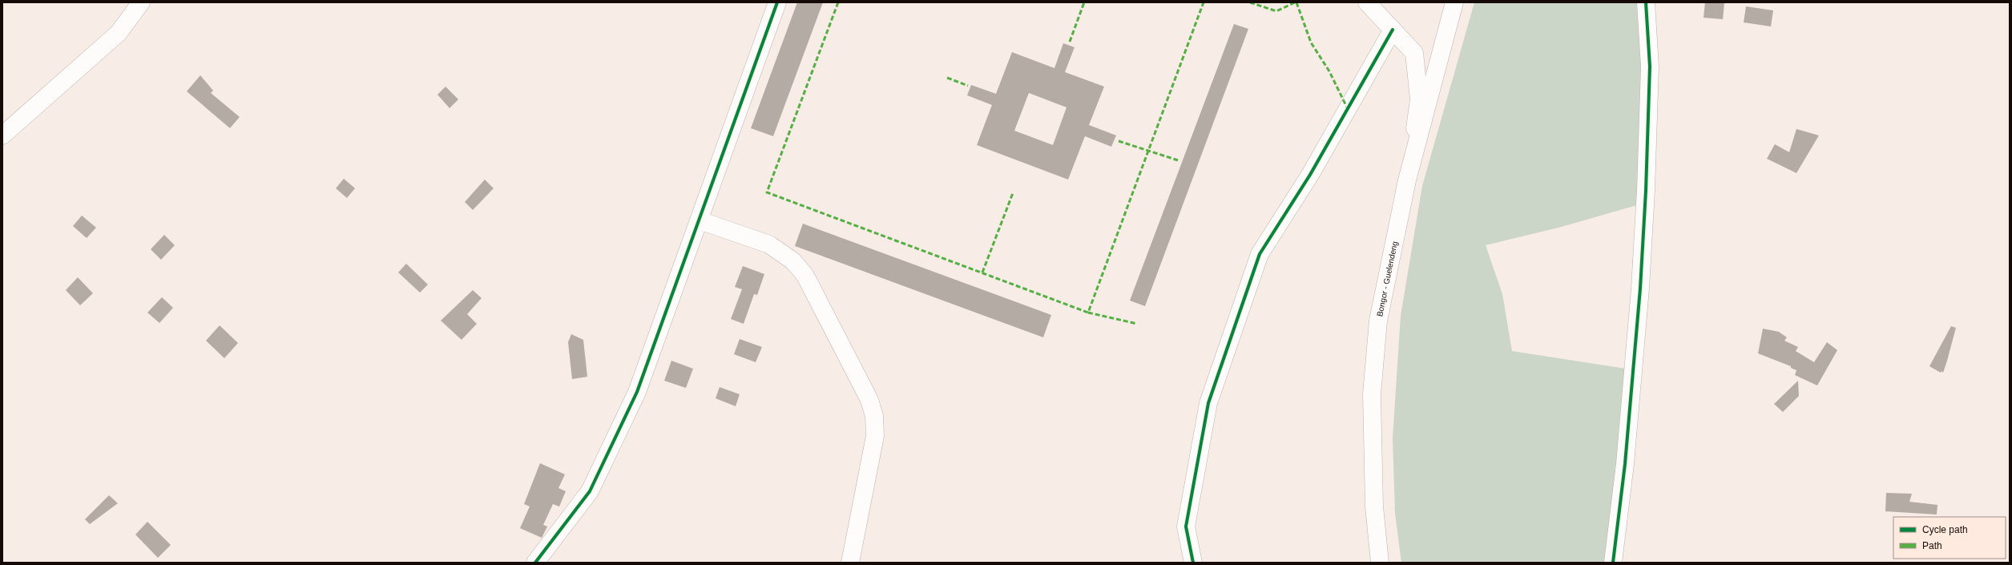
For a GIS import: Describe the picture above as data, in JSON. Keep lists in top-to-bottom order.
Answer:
{
  "streets": {
    "main road": ["Bongor - Guelendeng"]
  },
  "legend": ["Cycle path", "Path"]
}
